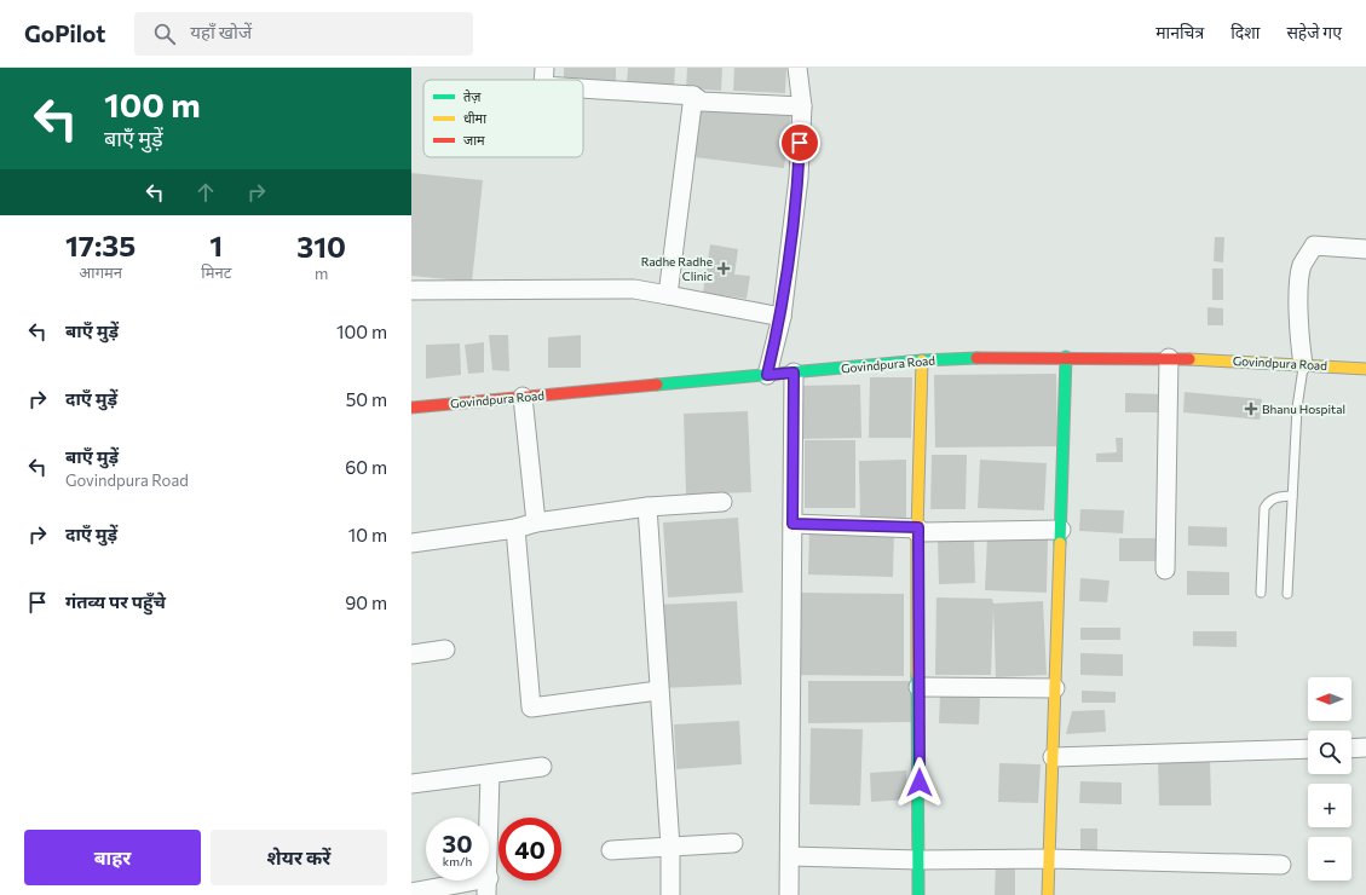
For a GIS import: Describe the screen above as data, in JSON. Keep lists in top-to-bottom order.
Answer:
{
  "streets": {
    "street": ["Govindpura Road"]
  },
  "places": {
    "health": ["Radhe Radhe Clinic", "Bhanu Hospital"]
  },
  "legend": ["तेज़", "धीमा", "जाम"],
  "north": "left",
  "page": {
    "header": "GoPilot",
    "search": "यहाँ खोजें",
    "nav": ["मानचित्र", "दिशा", "सहेजे गए"],
    "turn": ["100 m", "बाएँ मुड़ें"],
    "eta": [
      "17:35",
      "आगमन",
      "1",
      "मिनट",
      "310",
      "m"
    ],
    "list": [
      {
        "name": "बाएँ मुड़ें",
        "value": "100 m"
      },
      {
        "name": "दाएँ मुड़ें",
        "value": "50 m"
      },
      {
        "name": "बाएँ मुड़ें",
        "note": "Govindpura Road",
        "value": "60 m"
      },
      {
        "name": "दाएँ मुड़ें",
        "value": "10 m"
      },
      {
        "name": "गंतव्य पर पहुँचे",
        "value": "90 m"
      }
    ],
    "map_buttons": ["+", "−"],
    "speed": "30 km/h",
    "limit": "40",
    "buttons": ["बाहर", "शेयर करें"]
  }
}
